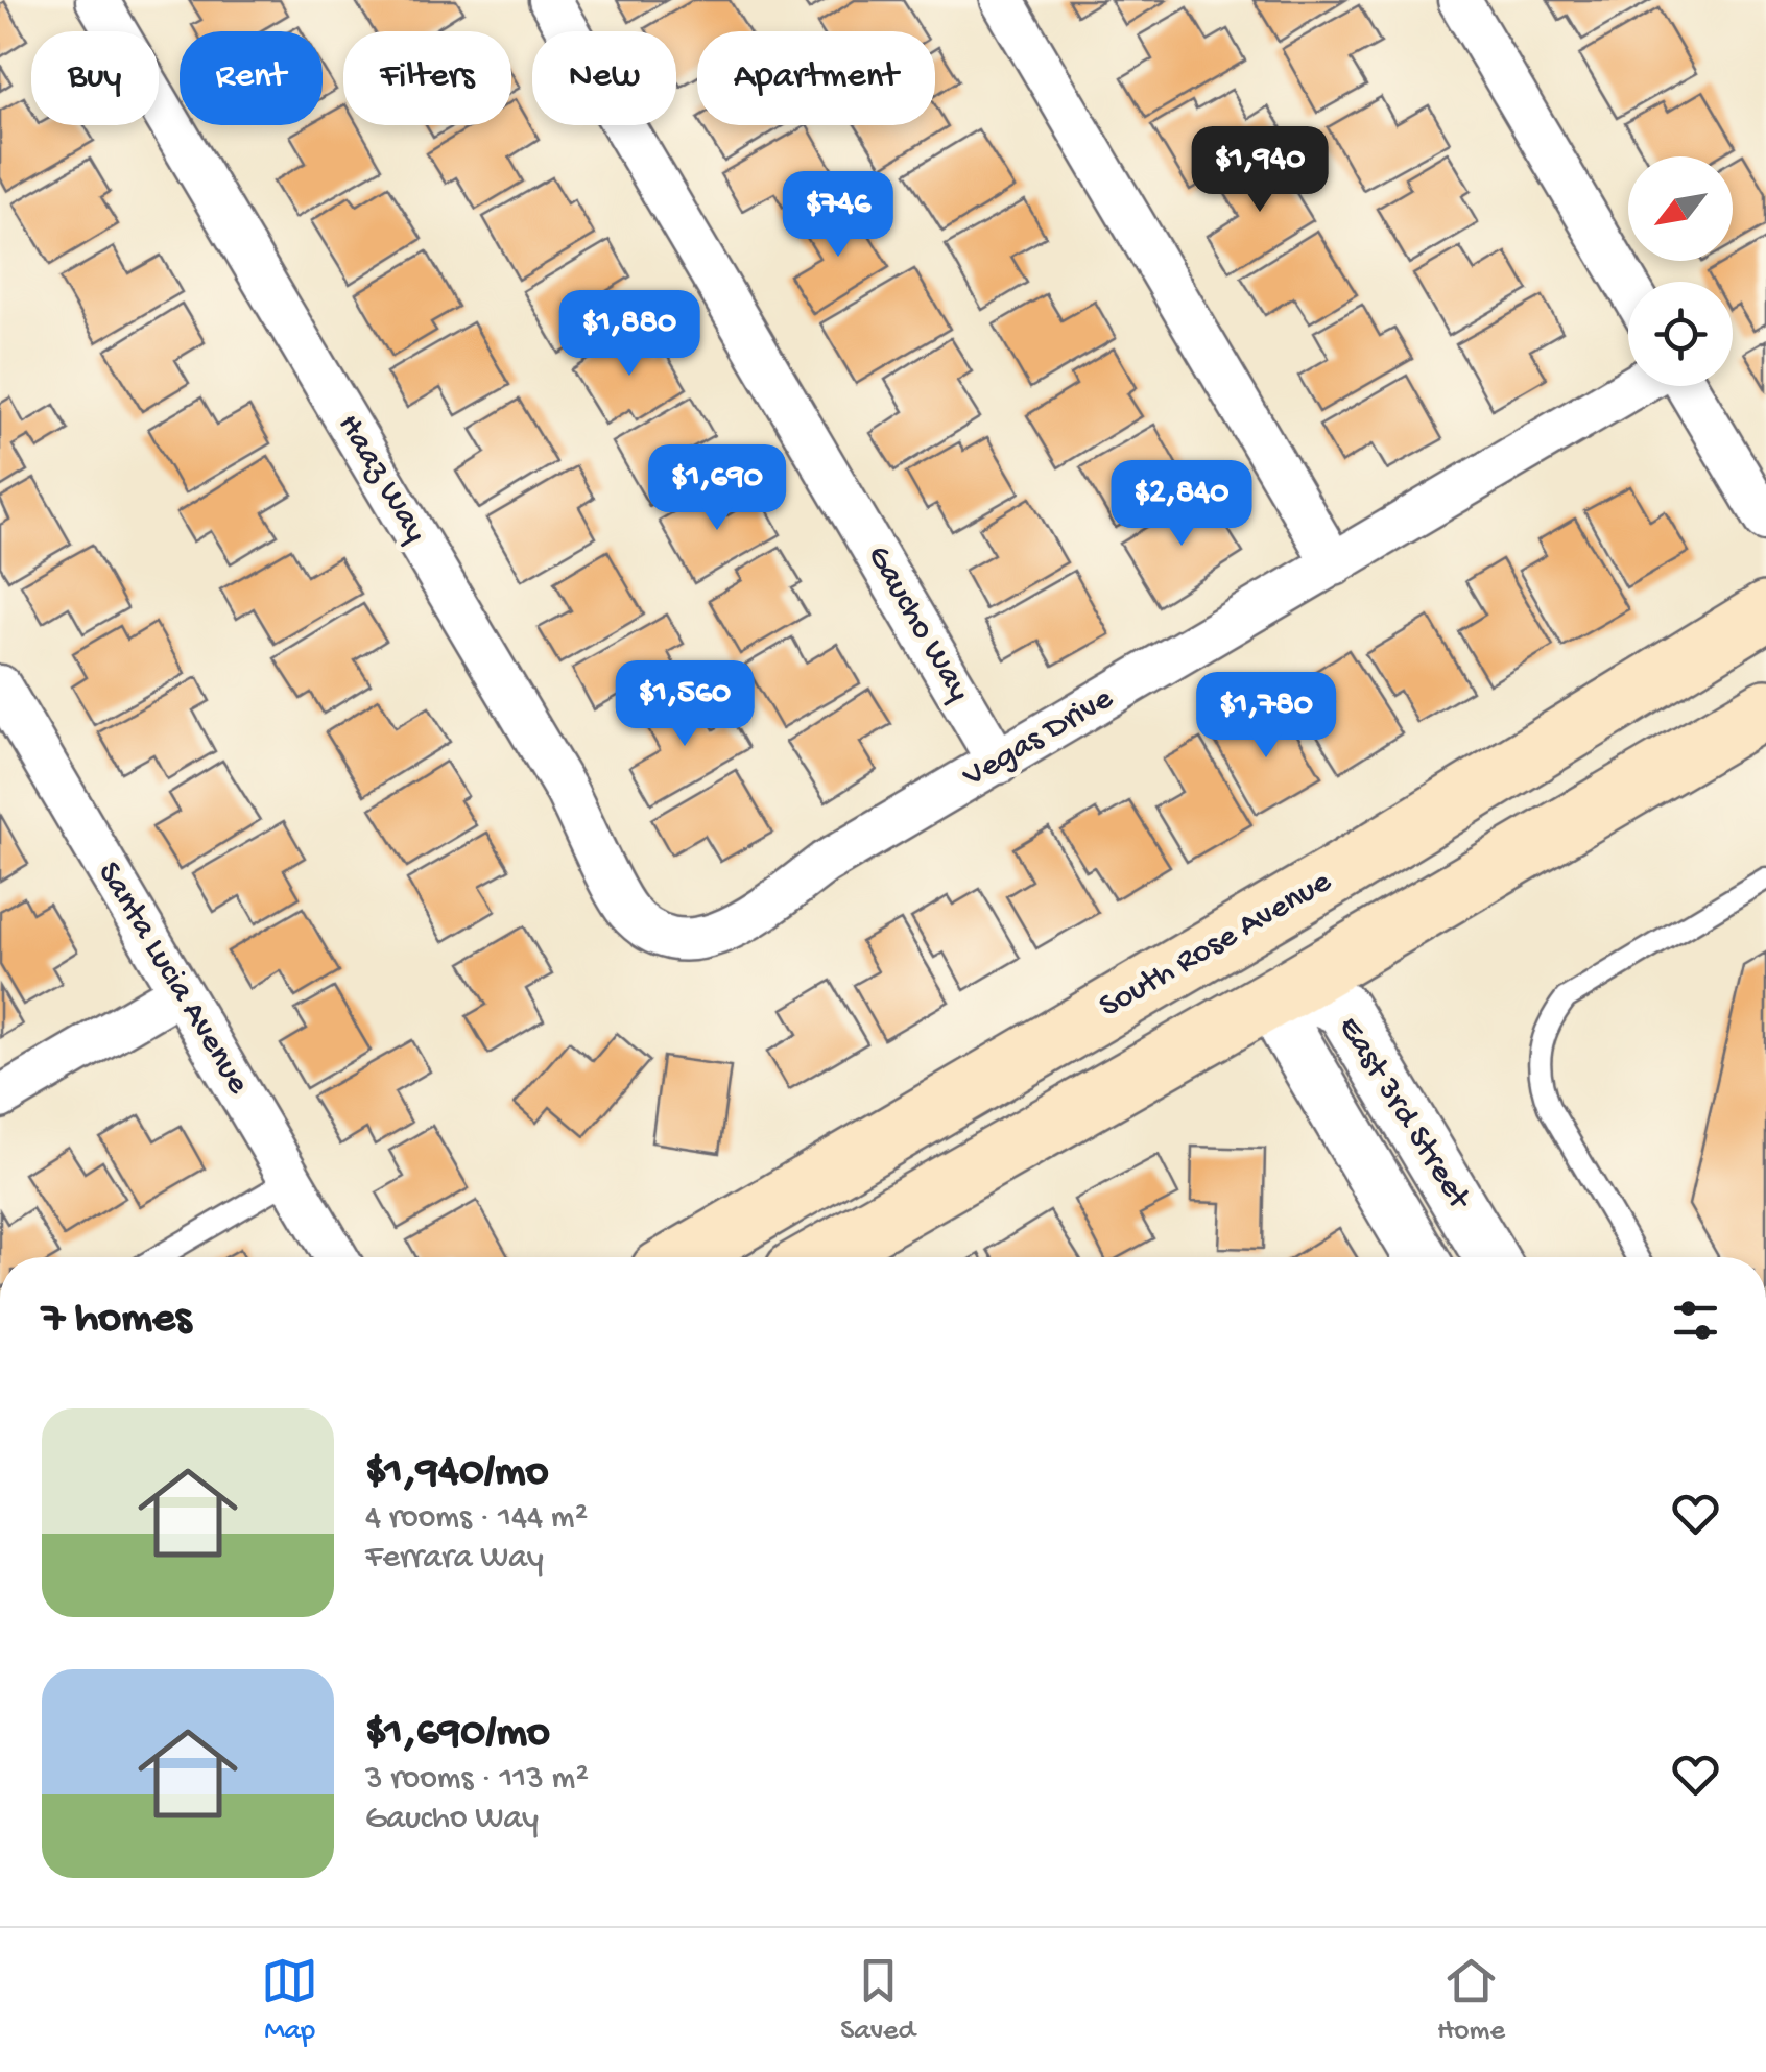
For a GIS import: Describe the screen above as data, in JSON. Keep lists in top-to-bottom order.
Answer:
{
  "streets": {
    "main road": ["South Rose Avenue"],
    "street": [
      "Haaz Way",
      "Gaucho Way",
      "Vegas Drive",
      "Santa Lucia Avenue",
      "East 3rd Street"
    ]
  },
  "crossings": [
    ["Haaz Way", "Vegas Drive"],
    ["Gaucho Way", "Vegas Drive"]
  ],
  "north": "bottom left",
  "page": {
    "chip": [
      "Buy",
      "Rent",
      "Filters",
      "New",
      "Apartment"
    ],
    "price": [
      "$1,940",
      "$746",
      "$1,880",
      "$1,690",
      "$2,840",
      "$1,560",
      "$1,780"
    ],
    "heading": "7 homes",
    "list": [
      {
        "name": "$1,940/mo",
        "note": "4 rooms · 144 m² · Ferrara Way"
      },
      {
        "name": "$1,690/mo",
        "note": "3 rooms · 113 m² · Gaucho Way"
      }
    ],
    "tabs": ["Map", "Saved", "Home"]
  }
}
